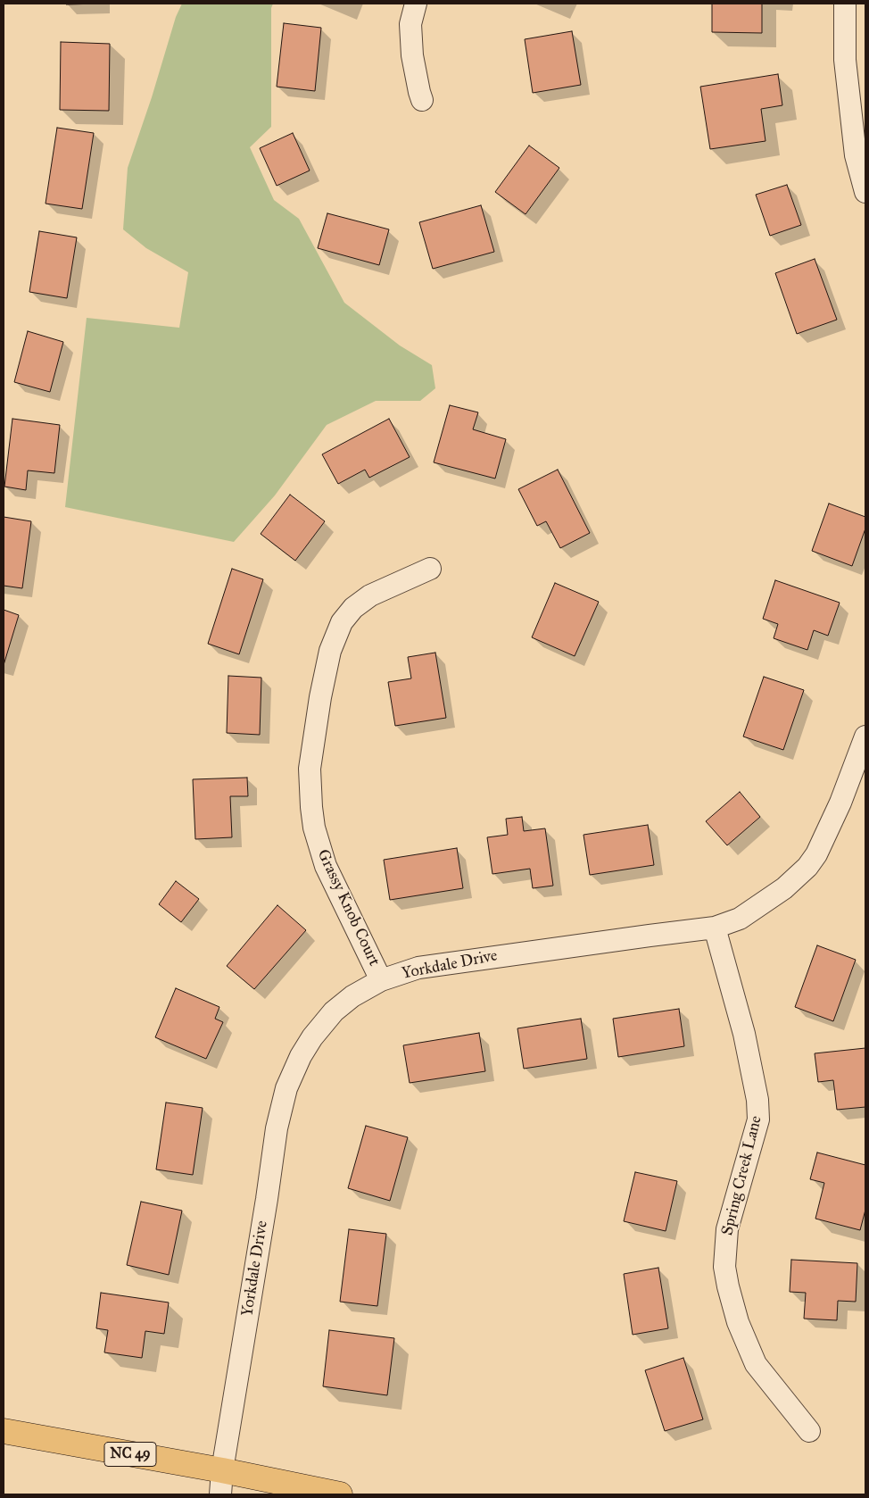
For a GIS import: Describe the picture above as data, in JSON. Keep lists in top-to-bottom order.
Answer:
{
  "streets": {
    "main road": ["NC 49"],
    "street": ["Grassy Knob Court", "Yorkdale Drive", "Spring Creek Lane"]
  },
  "crossings": [
    ["Grassy Knob Court", "Yorkdale Drive"],
    ["Yorkdale Drive", "Spring Creek Lane"],
    ["Yorkdale Drive", "NC 49"]
  ]
}
